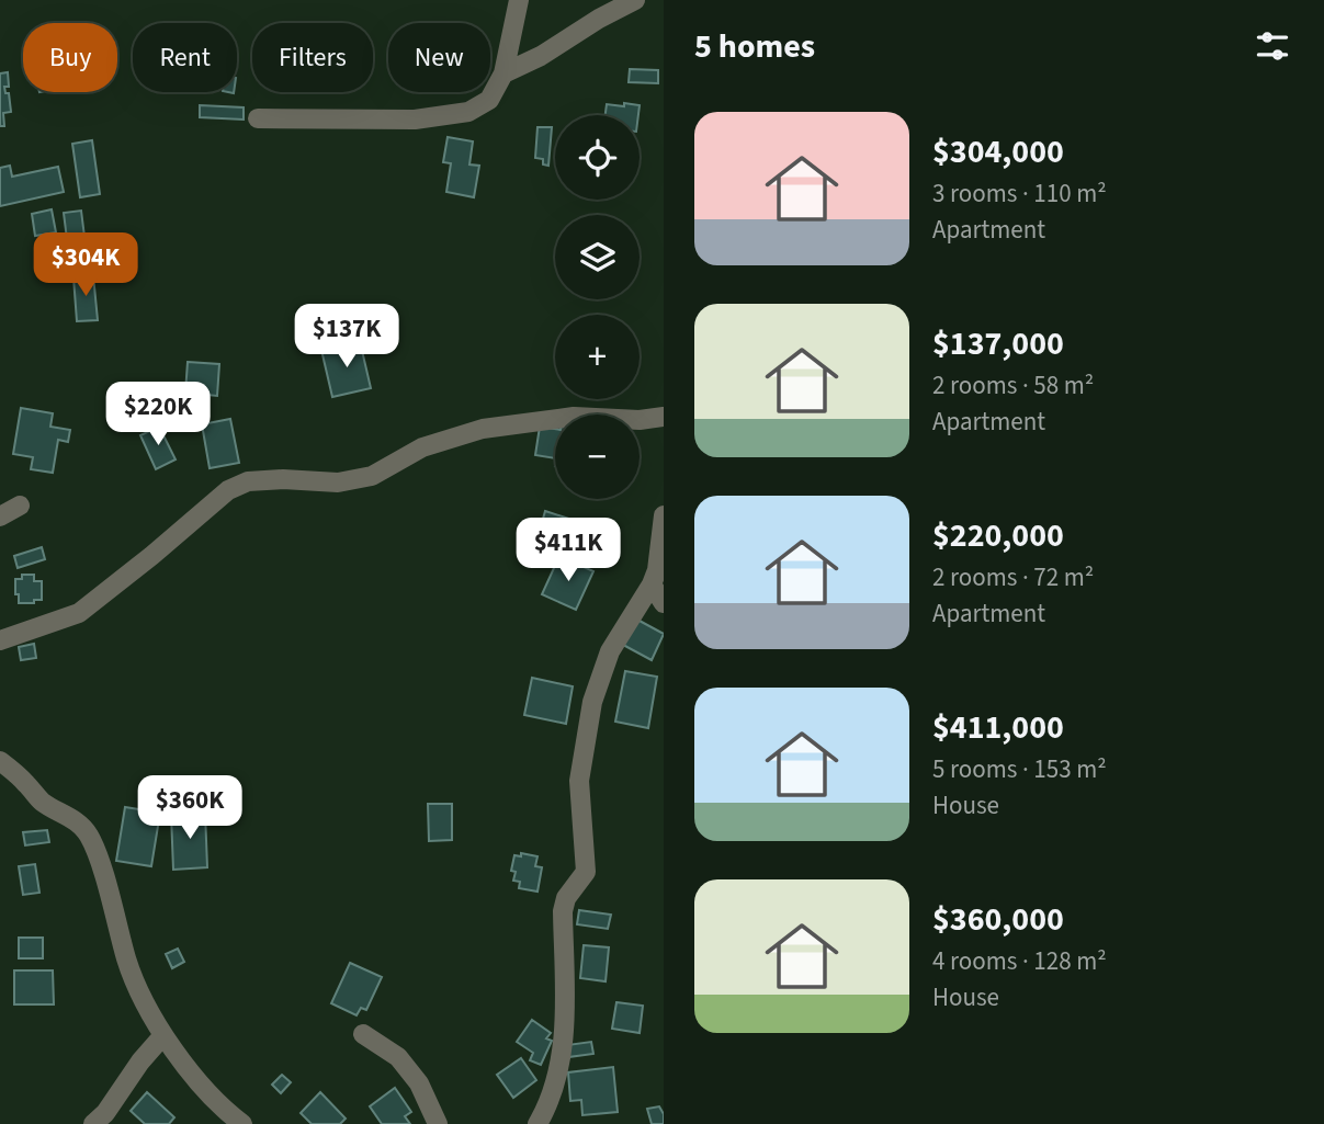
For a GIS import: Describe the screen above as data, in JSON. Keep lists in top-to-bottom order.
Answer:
{
  "page": {
    "heading": "5 homes",
    "chip": [
      "Buy",
      "Rent",
      "Filters",
      "New"
    ],
    "list": [
      {
        "name": "$304,000",
        "note": "3 rooms · 110 m² · Apartment"
      },
      {
        "name": "$137,000",
        "note": "2 rooms · 58 m² · Apartment"
      },
      {
        "name": "$220,000",
        "note": "2 rooms · 72 m² · Apartment"
      },
      {
        "name": "$411,000",
        "note": "5 rooms · 153 m² · House"
      },
      {
        "name": "$360,000",
        "note": "4 rooms · 128 m² · House"
      }
    ],
    "map_buttons": ["+", "−"],
    "price": [
      "$304K",
      "$137K",
      "$220K",
      "$411K",
      "$360K"
    ]
  }
}
